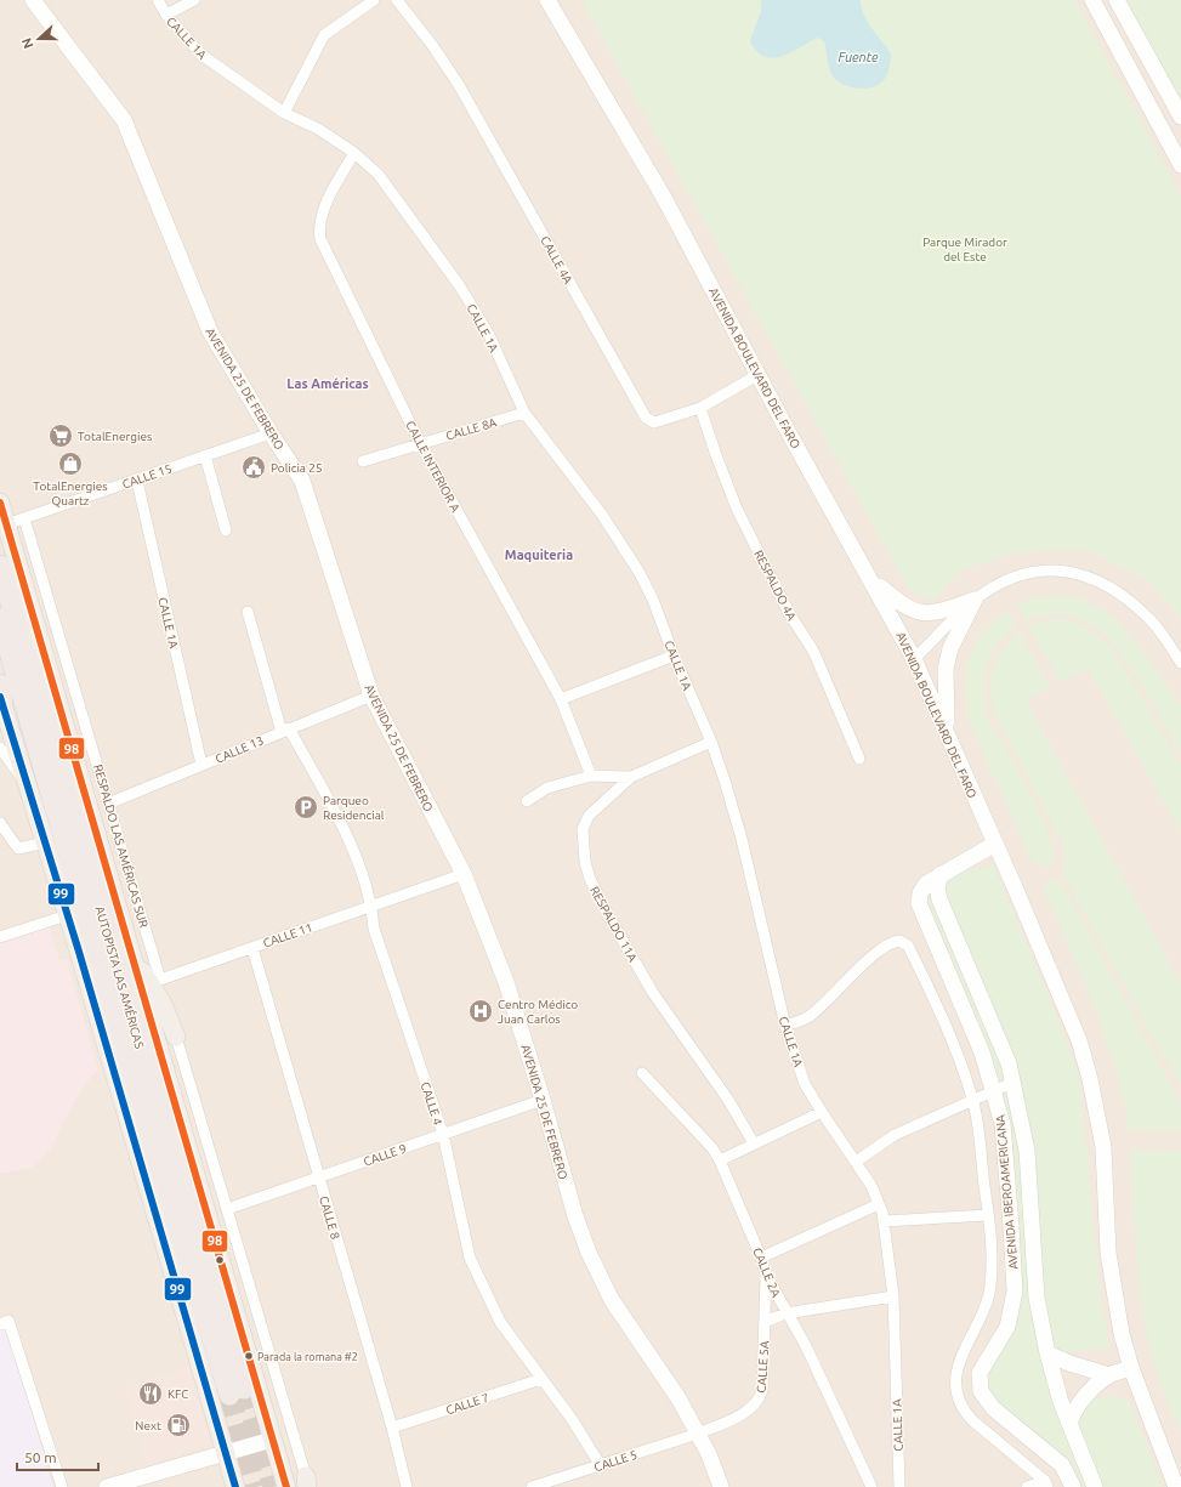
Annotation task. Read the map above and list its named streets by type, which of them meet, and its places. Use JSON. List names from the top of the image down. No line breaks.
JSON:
{"streets":{"highway":["AUTOPISTA LAS AMÉRICAS"],"street":["CALLE 1A","CALLE 4A","AVENIDA BOULEVARD DEL FARO","AVENIDA 25 DE FEBRERO","CALLE 8A","CALLE INTERIOR A","CALLE 15","RESPALDO 4A","CALLE 13","RESPALDO LAS AMÉRICAS SUR","RESPALDO 11A","CALLE 11","CALLE 4","CALLE 9","AVENIDA IBEROAMERICANA","CALLE 8","CALLE 2A","CALLE 5A","CALLE 7","CALLE 5"]},"crossings":[["CALLE 1A","CALLE 8A"],["CALLE 1A","CALLE INTERIOR A"],["CALLE 1A","CALLE 15"],["CALLE 1A","CALLE 13"],["CALLE 1A","RESPALDO 11A"],["CALLE 4A","AVENIDA BOULEVARD DEL FARO"],["CALLE 4A","RESPALDO 4A"],["AVENIDA BOULEVARD DEL FARO","AVENIDA IBEROAMERICANA"],["AVENIDA 25 DE FEBRERO","CALLE 15"],["AVENIDA 25 DE FEBRERO","CALLE 13"],["AVENIDA 25 DE FEBRERO","CALLE 11"],["AVENIDA 25 DE FEBRERO","CALLE 9"],["AVENIDA 25 DE FEBRERO","CALLE 5A"],["AVENIDA 25 DE FEBRERO","CALLE 5"],["CALLE 8A","CALLE INTERIOR A"],["CALLE 15","RESPALDO LAS AMÉRICAS SUR"],["CALLE 13","RESPALDO LAS AMÉRICAS SUR"],["CALLE 13","CALLE 4"],["RESPALDO LAS AMÉRICAS SUR","CALLE 11"],["CALLE 11","CALLE 4"],["CALLE 11","CALLE 8"],["CALLE 4","CALLE 9"],["CALLE 4","CALLE 7"],["CALLE 4","CALLE 5"],["CALLE 9","CALLE 8"],["CALLE 8","CALLE 7"],["CALLE 2A","CALLE 5A"],["CALLE 5A","CALLE 5"]],"districts":["Las Américas","Maquiteria"],"water":["Fuente"],"parks":["Parque Mirador del Este"],"places":{"supermarket":["TotalEnergies"],"shop":["TotalEnergies Quartz"],"public building":["Policia 25"],"parking":["Parqueo Residencial"],"hospital":["Centro Médico Juan Carlos"],"other":["Parada la romana #2"],"restaurant":["KFC"],"fuel station":["Next"]},"lines":["transit line 98","transit line 99"],"scale_bar":"50 m","north":"left"}
